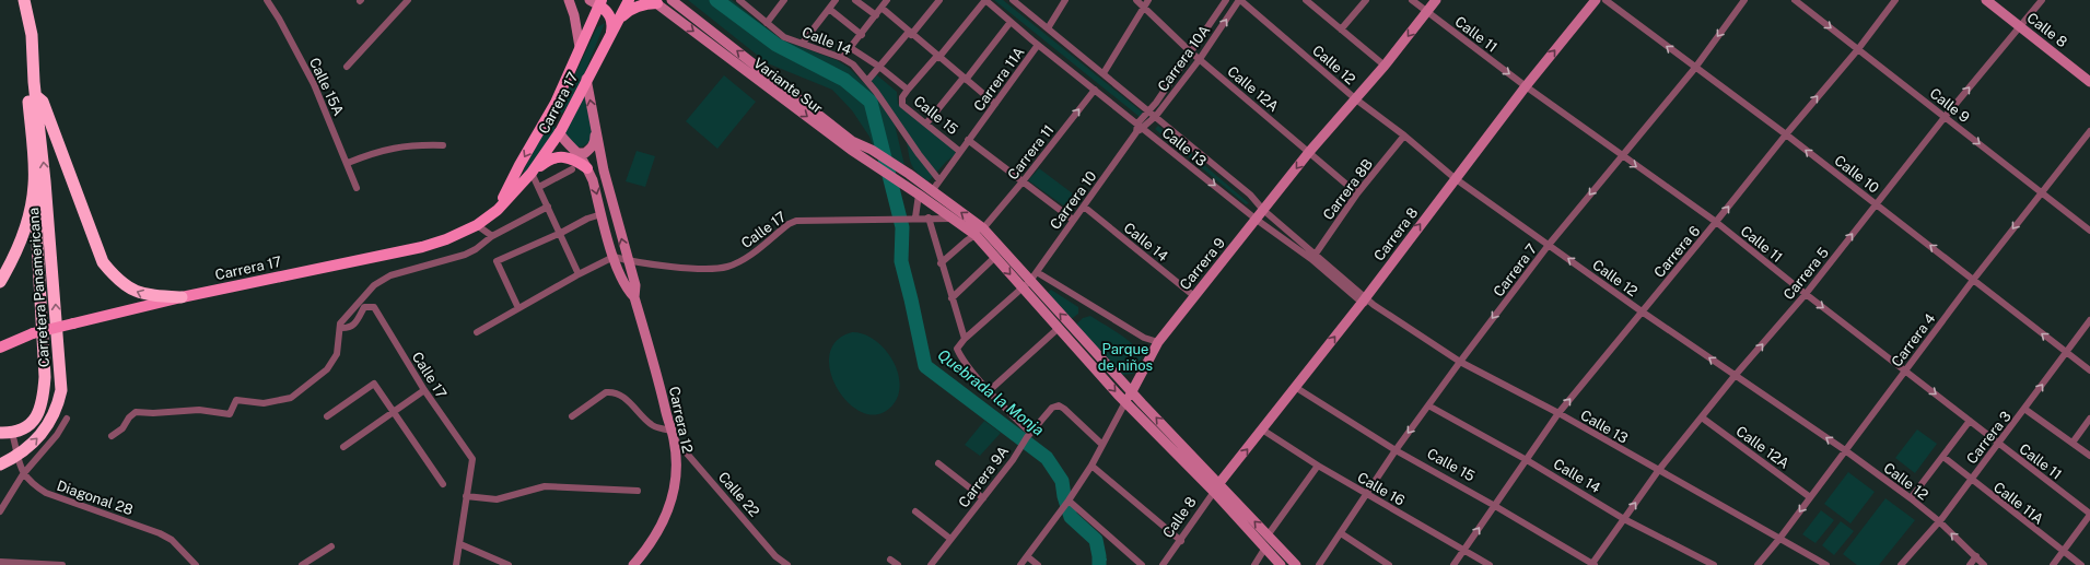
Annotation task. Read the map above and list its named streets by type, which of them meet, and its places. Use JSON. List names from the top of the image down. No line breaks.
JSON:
{"streets":{"highway":["Carretera Panamericana"],"main road":["Calle 8","Variante Sur","Carrera 17","Carrera 8","Carrera 9","Carrera 12"],"street":["Calle 11","Calle 14","Carrera 10A","Calle 12","Carrera 11A","Calle 15A","Calle 12A","Calle 9","Calle 15","Calle 13","Carrera 11","Calle 10","Carrera 8B","Carrera 10","Calle 17","Carrera 6","Carrera 7","Carrera 5","Carrera 4","Carrera 3","Carrera 9A","Calle 16","Calle 22","Diagonal 28","Calle 11A"]},"crossings":[["Calle 8","Carrera 8"],["Calle 8","Carrera 5"],["Calle 11","Carrera 8"],["Calle 11","Carrera 6"],["Calle 11","Carrera 9"],["Calle 11","Carrera 7"],["Calle 11","Carrera 5"],["Calle 11","Carrera 4"],["Calle 11","Carrera 3"],["Calle 14","Carrera 11A"],["Calle 14","Carrera 10"],["Calle 14","Carrera 6"],["Calle 14","Carrera 9"],["Calle 14","Carrera 7"],["Calle 14","Carrera 5"],["Carrera 10A","Calle 12"],["Carrera 10A","Calle 12A"],["Carrera 10A","Calle 13"],["Carrera 10A","Carrera 10"],["Calle 12","Carrera 8B"],["Calle 12","Carrera 8"],["Calle 12","Carrera 6"],["Calle 12","Carrera 9"],["Calle 12","Carrera 7"],["Calle 12","Carrera 5"],["Calle 12","Carrera 4"],["Calle 12","Carrera 3"],["Carrera 11A","Variante Sur"],["Carrera 11A","Calle 15"],["Carrera 11A","Calle 13"],["Variante Sur","Carrera 11"],["Variante Sur","Calle 17"],["Calle 12A","Carrera 8B"],["Calle 12A","Carrera 9"],["Calle 12A","Carrera 5"],["Calle 12A","Carrera 4"],["Carrera 17","Carrera 12"],["Calle 9","Carrera 6"],["Calle 9","Carrera 5"],["Calle 9","Carrera 4"],["Calle 15","Carrera 8"],["Calle 15","Carrera 6"],["Calle 15","Carrera 7"],["Calle 15","Carrera 5"],["Calle 13","Carrera 11"],["Calle 13","Carrera 8B"],["Calle 13","Carrera 10"],["Calle 13","Carrera 8"],["Calle 13","Carrera 6"],["Calle 13","Carrera 9"],["Calle 13","Carrera 7"],["Calle 13","Carrera 5"],["Calle 13","Carrera 4"],["Calle 10","Carrera 6"],["Calle 10","Carrera 7"],["Calle 10","Carrera 5"],["Calle 10","Carrera 4"],["Calle 10","Carrera 3"],["Calle 17","Carrera 12"],["Carrera 8","Calle 16"],["Carrera 6","Calle 16"],["Carrera 9","Carrera 9A"],["Carrera 7","Calle 16"],["Carrera 12","Calle 22"],["Carrera 3","Calle 11A"]],"one_way":["Calle 11","Calle 12","Calle 9","Carrera 11","Calle 10","Carrera 8","Carrera 6","Carrera 7","Carrera 5"],"water":["Quebrada la Monja"],"parks":["Parque de niños"]}
